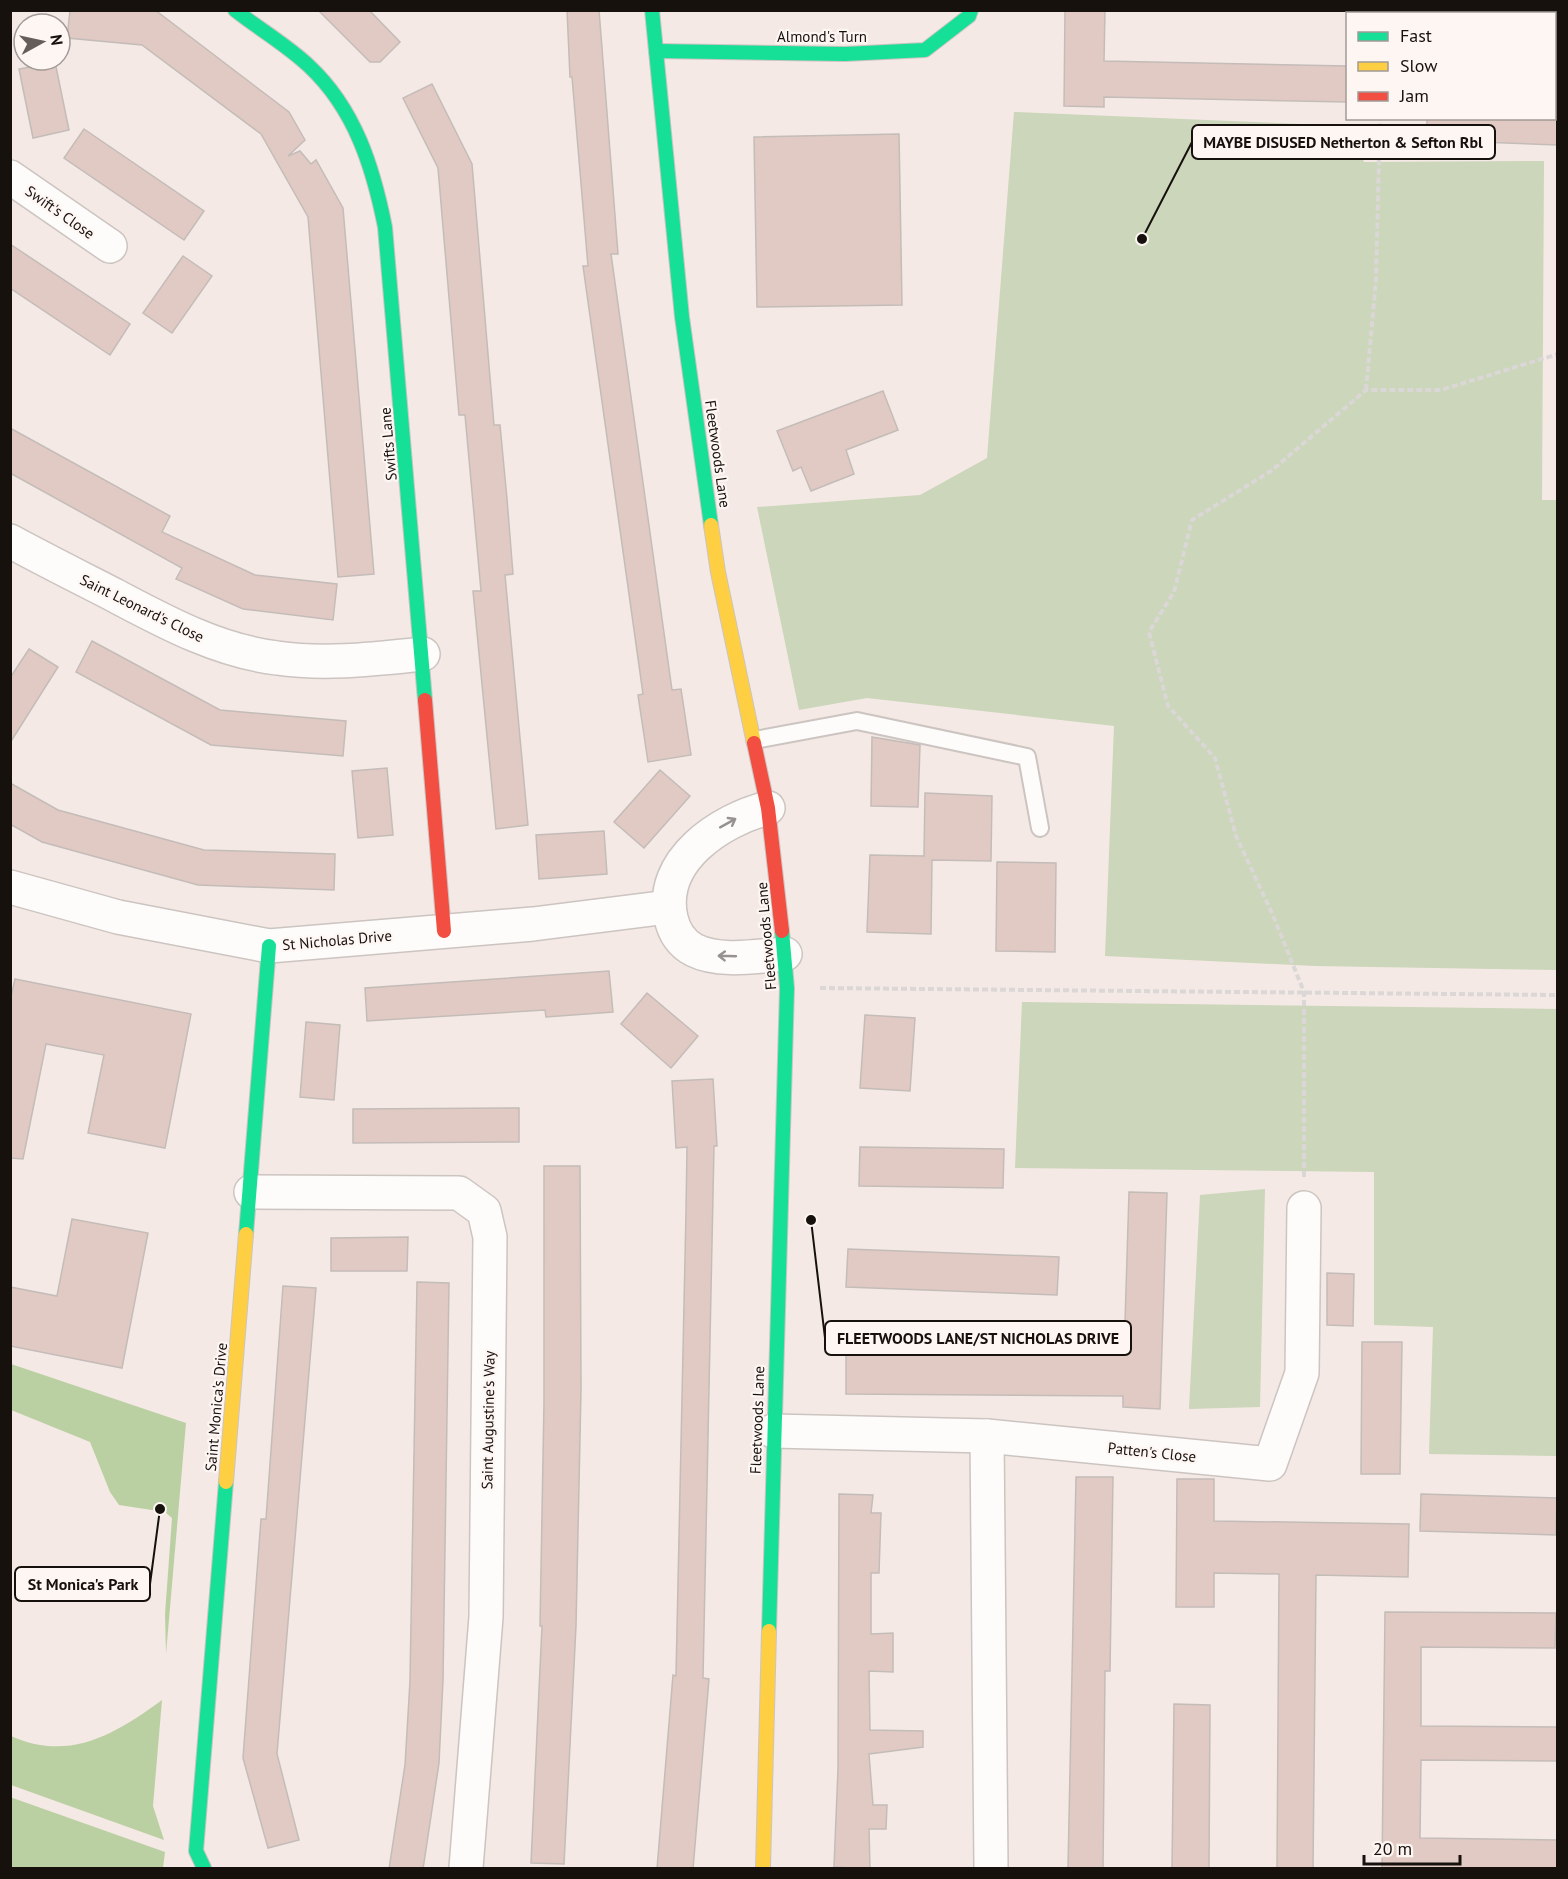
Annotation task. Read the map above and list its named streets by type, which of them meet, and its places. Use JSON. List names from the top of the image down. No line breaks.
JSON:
{"streets":{"street":["Almond's Turn","Swift's Close","Swifts Lane","Fleetwoods Lane","Saint Leonard's Close","St Nicholas Drive","Saint Monica's Drive","Saint Augustine's Way","Patten's Close"]},"crossings":[["Almond's Turn","Fleetwoods Lane"],["Swifts Lane","Saint Leonard's Close"],["Swifts Lane","St Nicholas Drive"],["Fleetwoods Lane","Patten's Close"],["St Nicholas Drive","Saint Monica's Drive"],["Saint Monica's Drive","Saint Augustine's Way"]],"places":["MAYBE DISUSED Netherton & Sefton Rbl","FLEETWOODS LANE/ST NICHOLAS DRIVE","St Monica's Park"],"legend":["Fast","Slow","Jam"],"scale_bar":"20 m","north":"right"}
